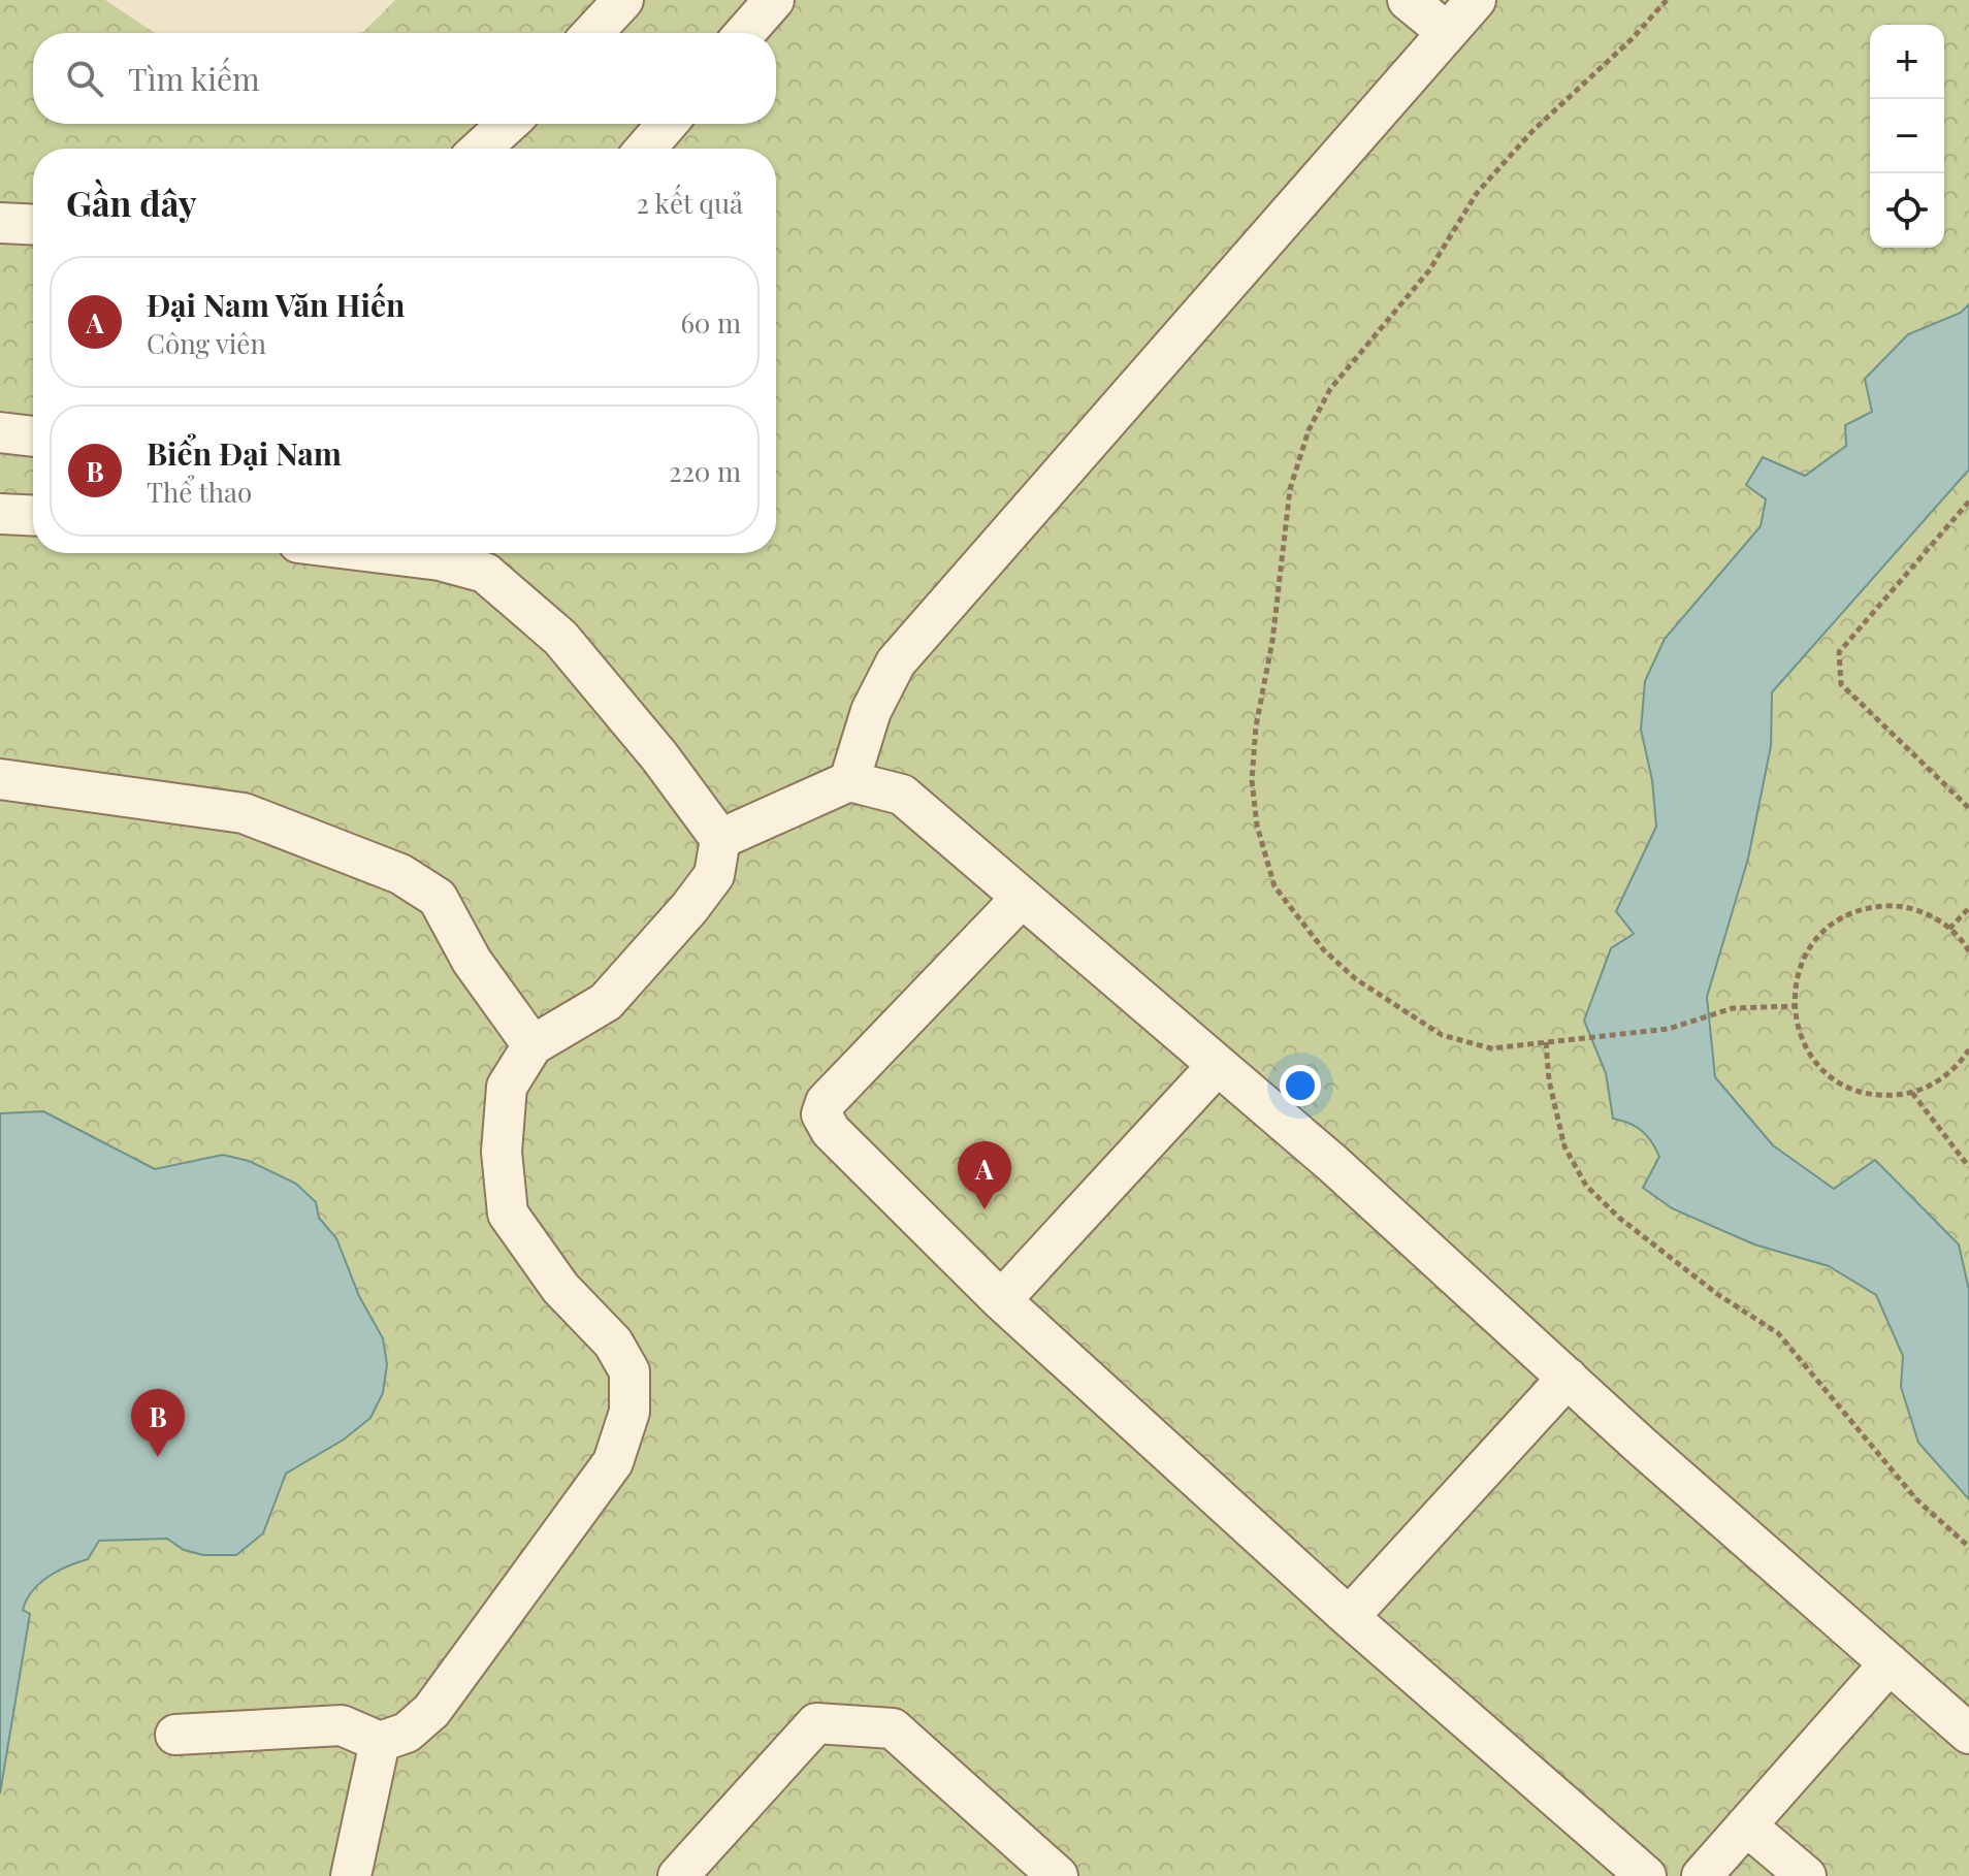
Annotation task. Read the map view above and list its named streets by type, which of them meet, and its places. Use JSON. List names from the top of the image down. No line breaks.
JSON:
{"page":{"map_buttons":["+","−"],"search":"Tìm kiếm","heading":["Gần đây","2 kết quả"],"list":[{"mark":"A","name":"Đại Nam Văn Hiến","note":"Công viên","value":"60 m"},{"mark":"B","name":"Biển Đại Nam","note":"Thể thao","value":"220 m"}],"pins":["A","B"]}}
